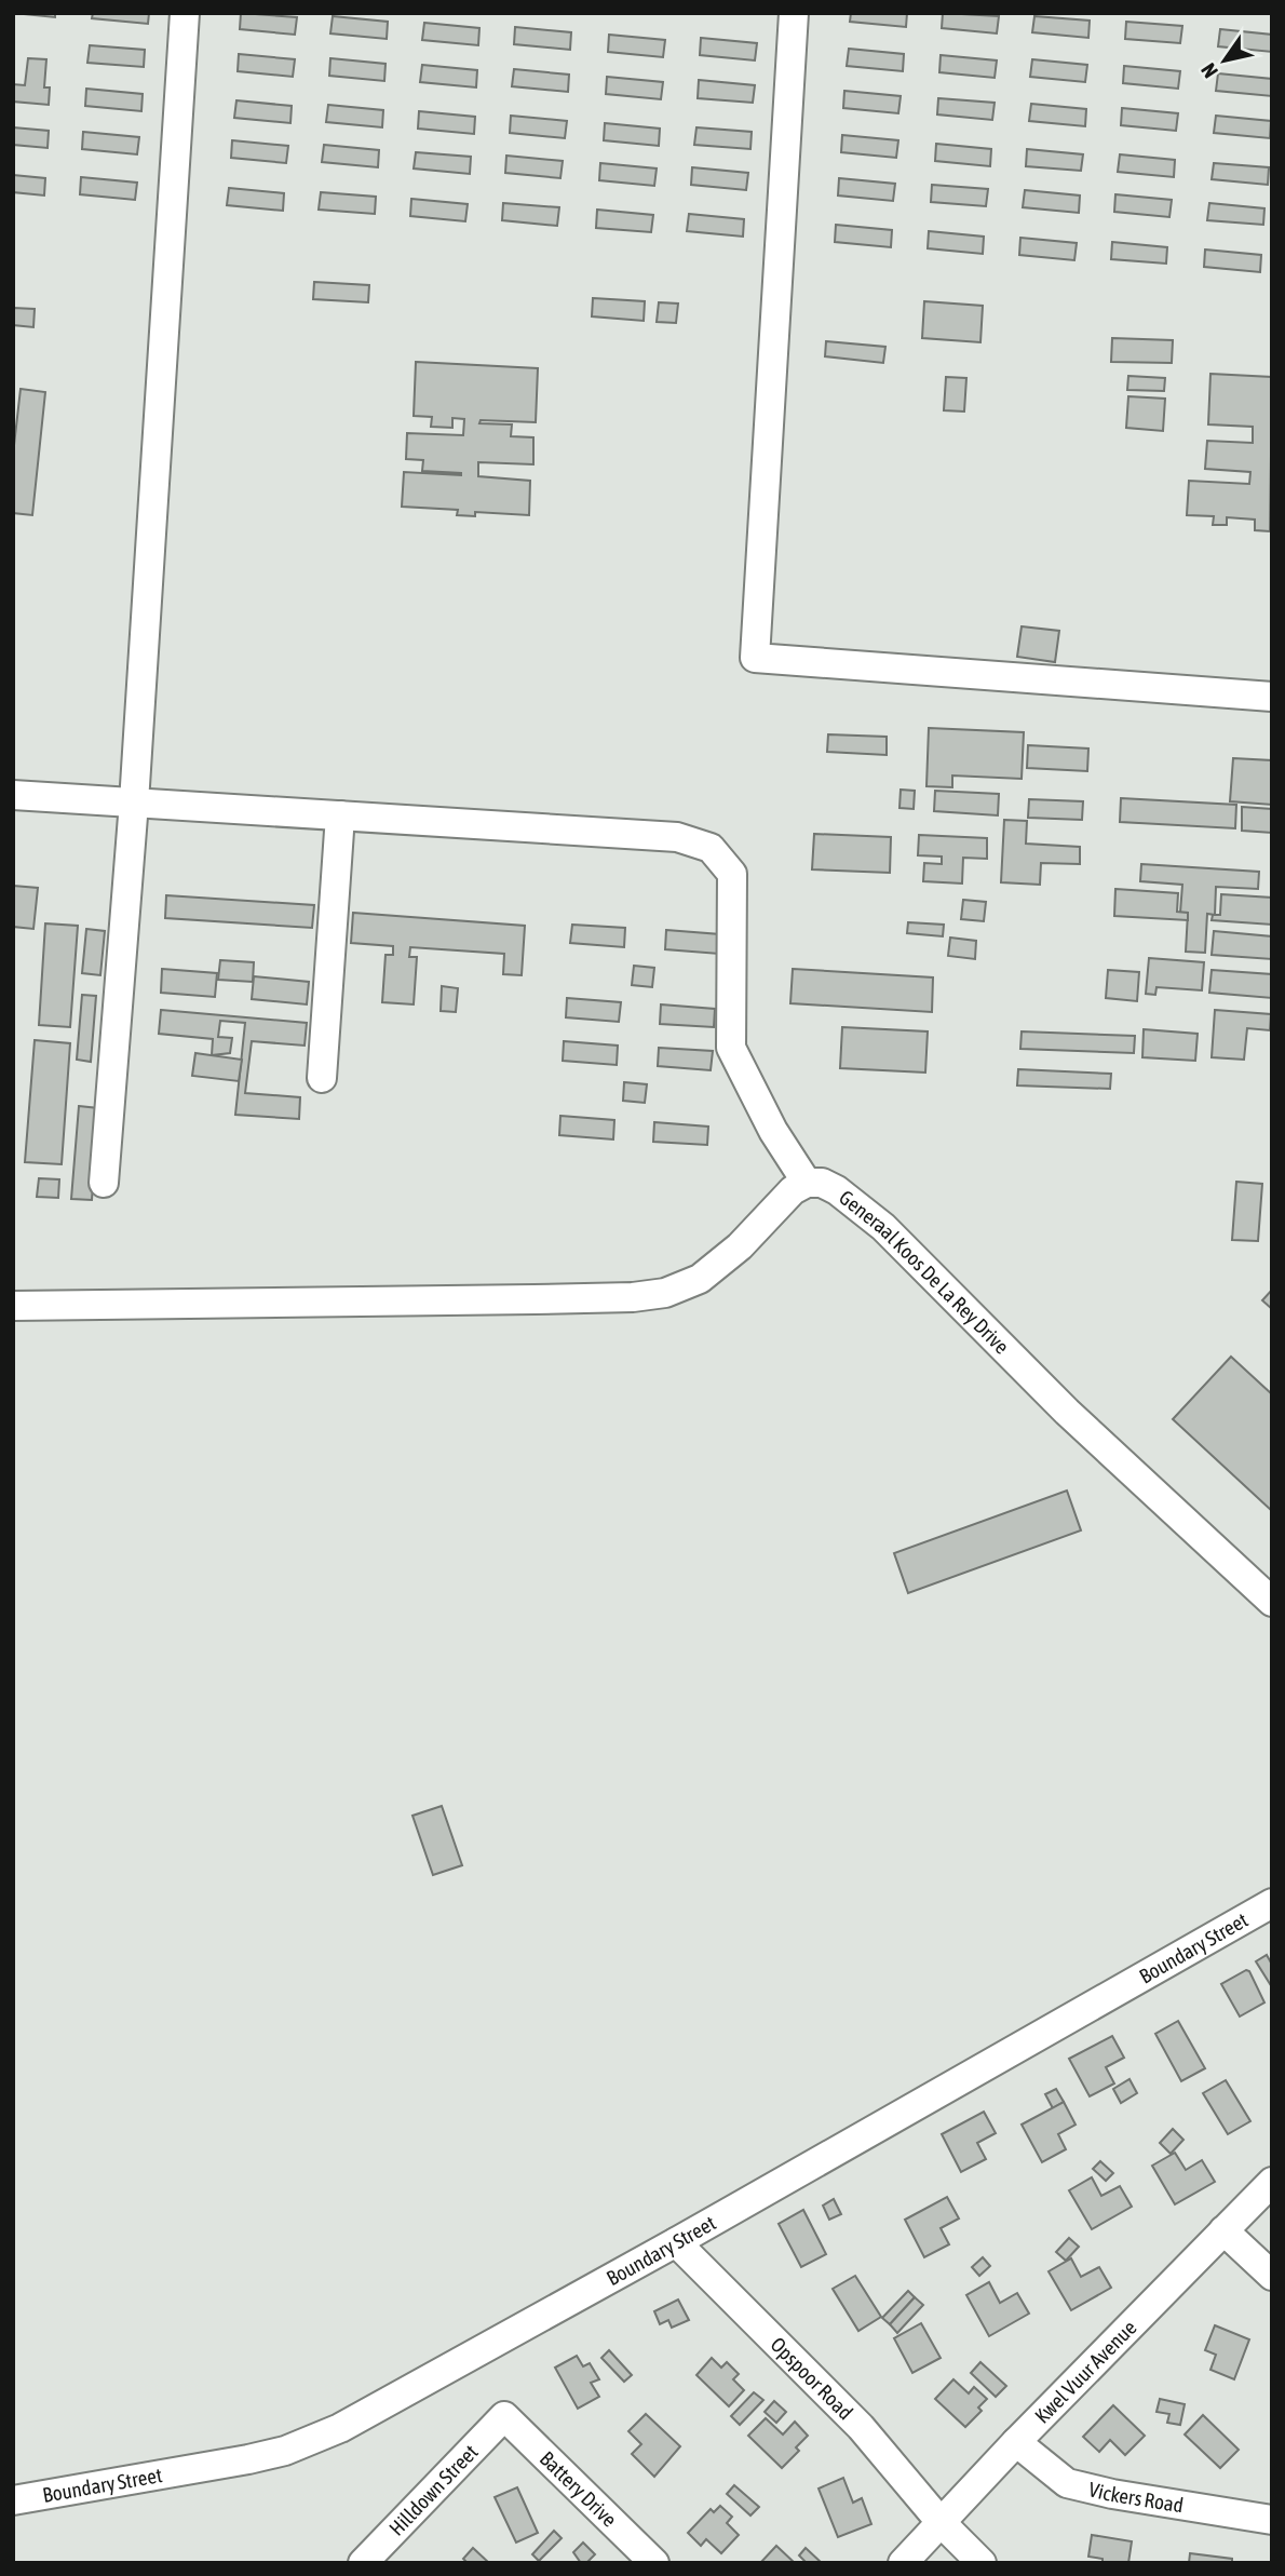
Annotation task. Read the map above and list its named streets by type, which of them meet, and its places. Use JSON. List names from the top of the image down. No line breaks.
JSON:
{"streets":{"street":["Generaal Koos De La Rey Drive","Boundary Street","Kwel Vuur Avenue","Opspoor Road","Hilldown Street","Battery Drive","Vickers Road"]},"crossings":[["Boundary Street","Opspoor Road"],["Kwel Vuur Avenue","Opspoor Road"],["Kwel Vuur Avenue","Vickers Road"],["Hilldown Street","Battery Drive"]],"north":"bottom left"}
